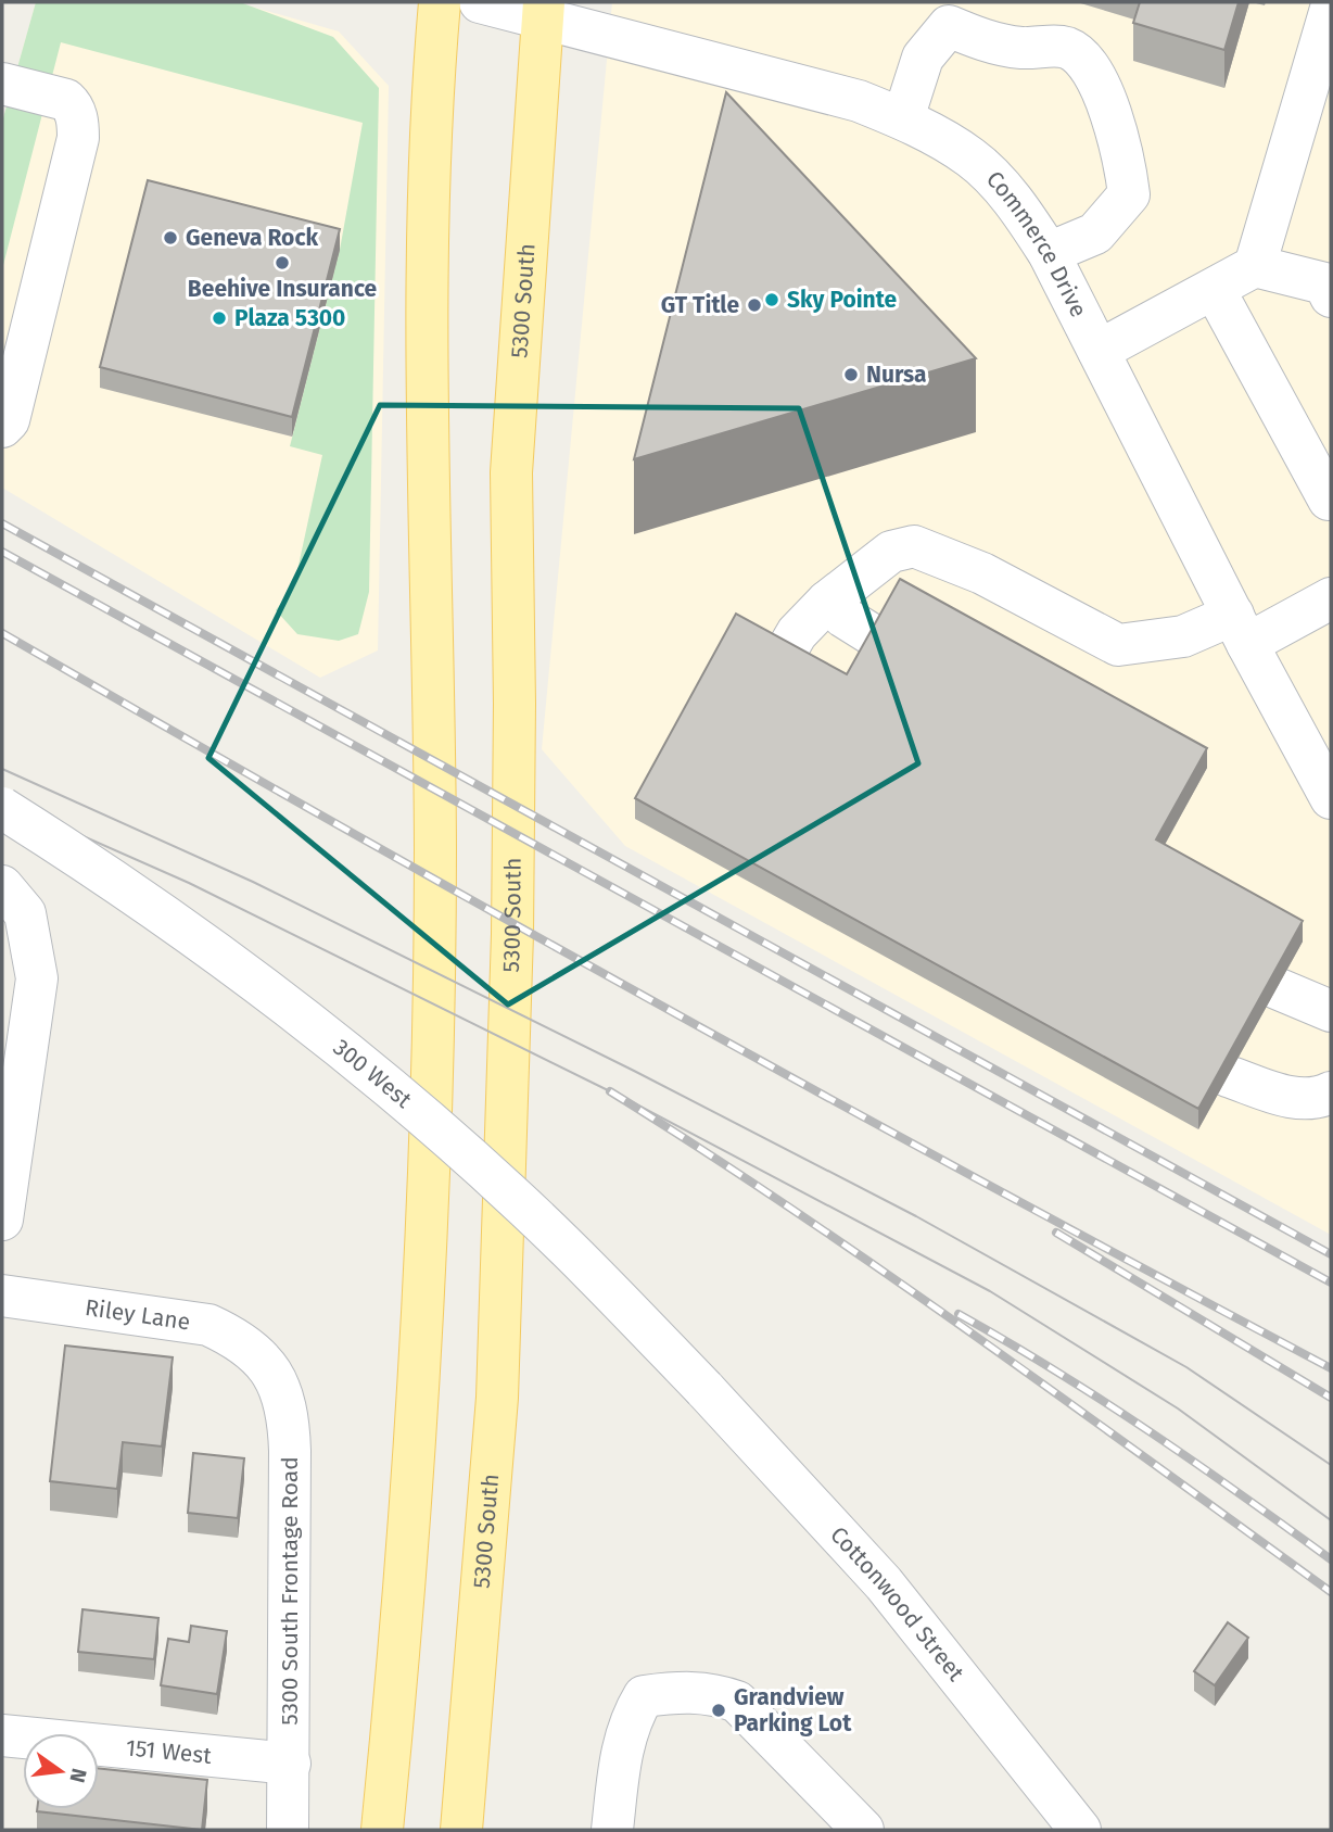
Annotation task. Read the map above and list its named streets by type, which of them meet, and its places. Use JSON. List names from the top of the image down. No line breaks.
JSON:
{"streets":{"main road":["5300 South"],"street":["Commerce Drive","300 West","Riley Lane","5300 South Frontage Road","Cottonwood Street","151 West"]},"crossings":[["Commerce Drive","5300 South"],["300 West","Cottonwood Street"],["Riley Lane","5300 South Frontage Road"],["5300 South Frontage Road","151 West"]],"places":["Geneva Rock","Beehive Insurance","Sky Pointe","GT Title","Plaza 5300","Nursa","Grandview Parking Lot"],"north":"right"}
